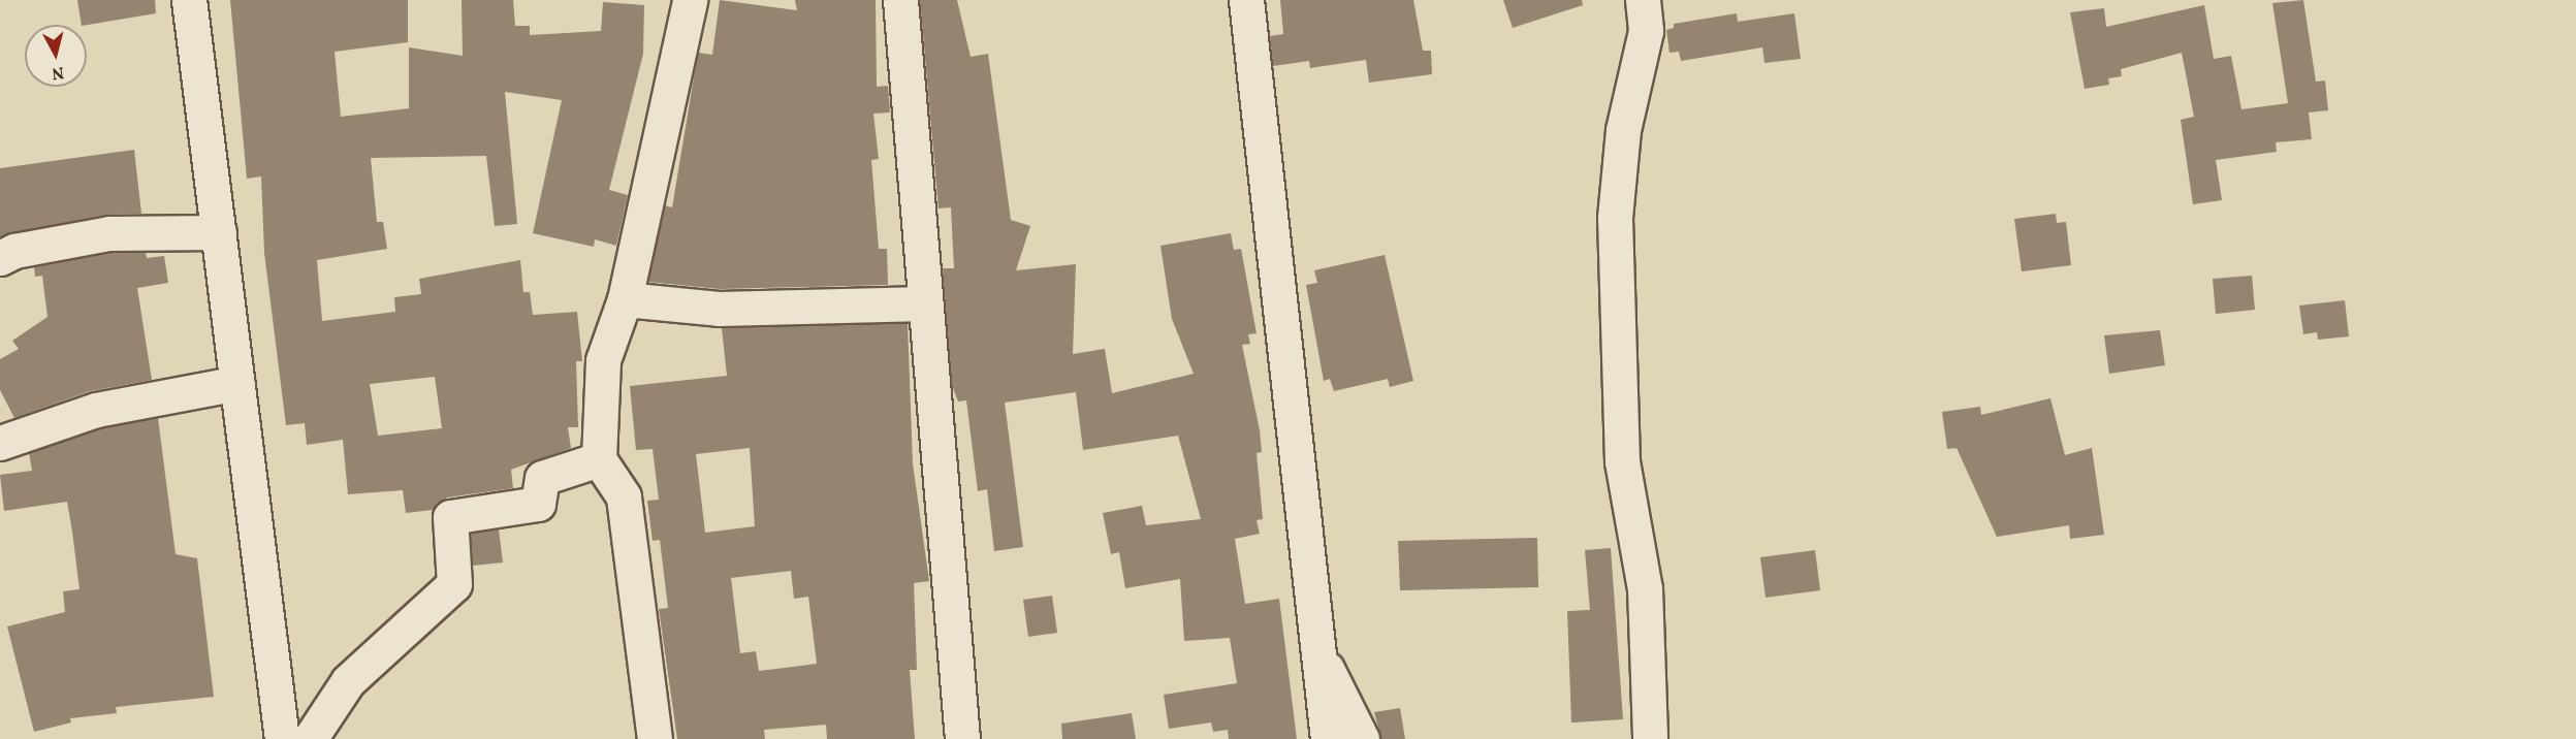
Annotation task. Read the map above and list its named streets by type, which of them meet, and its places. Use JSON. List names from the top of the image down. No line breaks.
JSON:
{"north":"bottom"}
